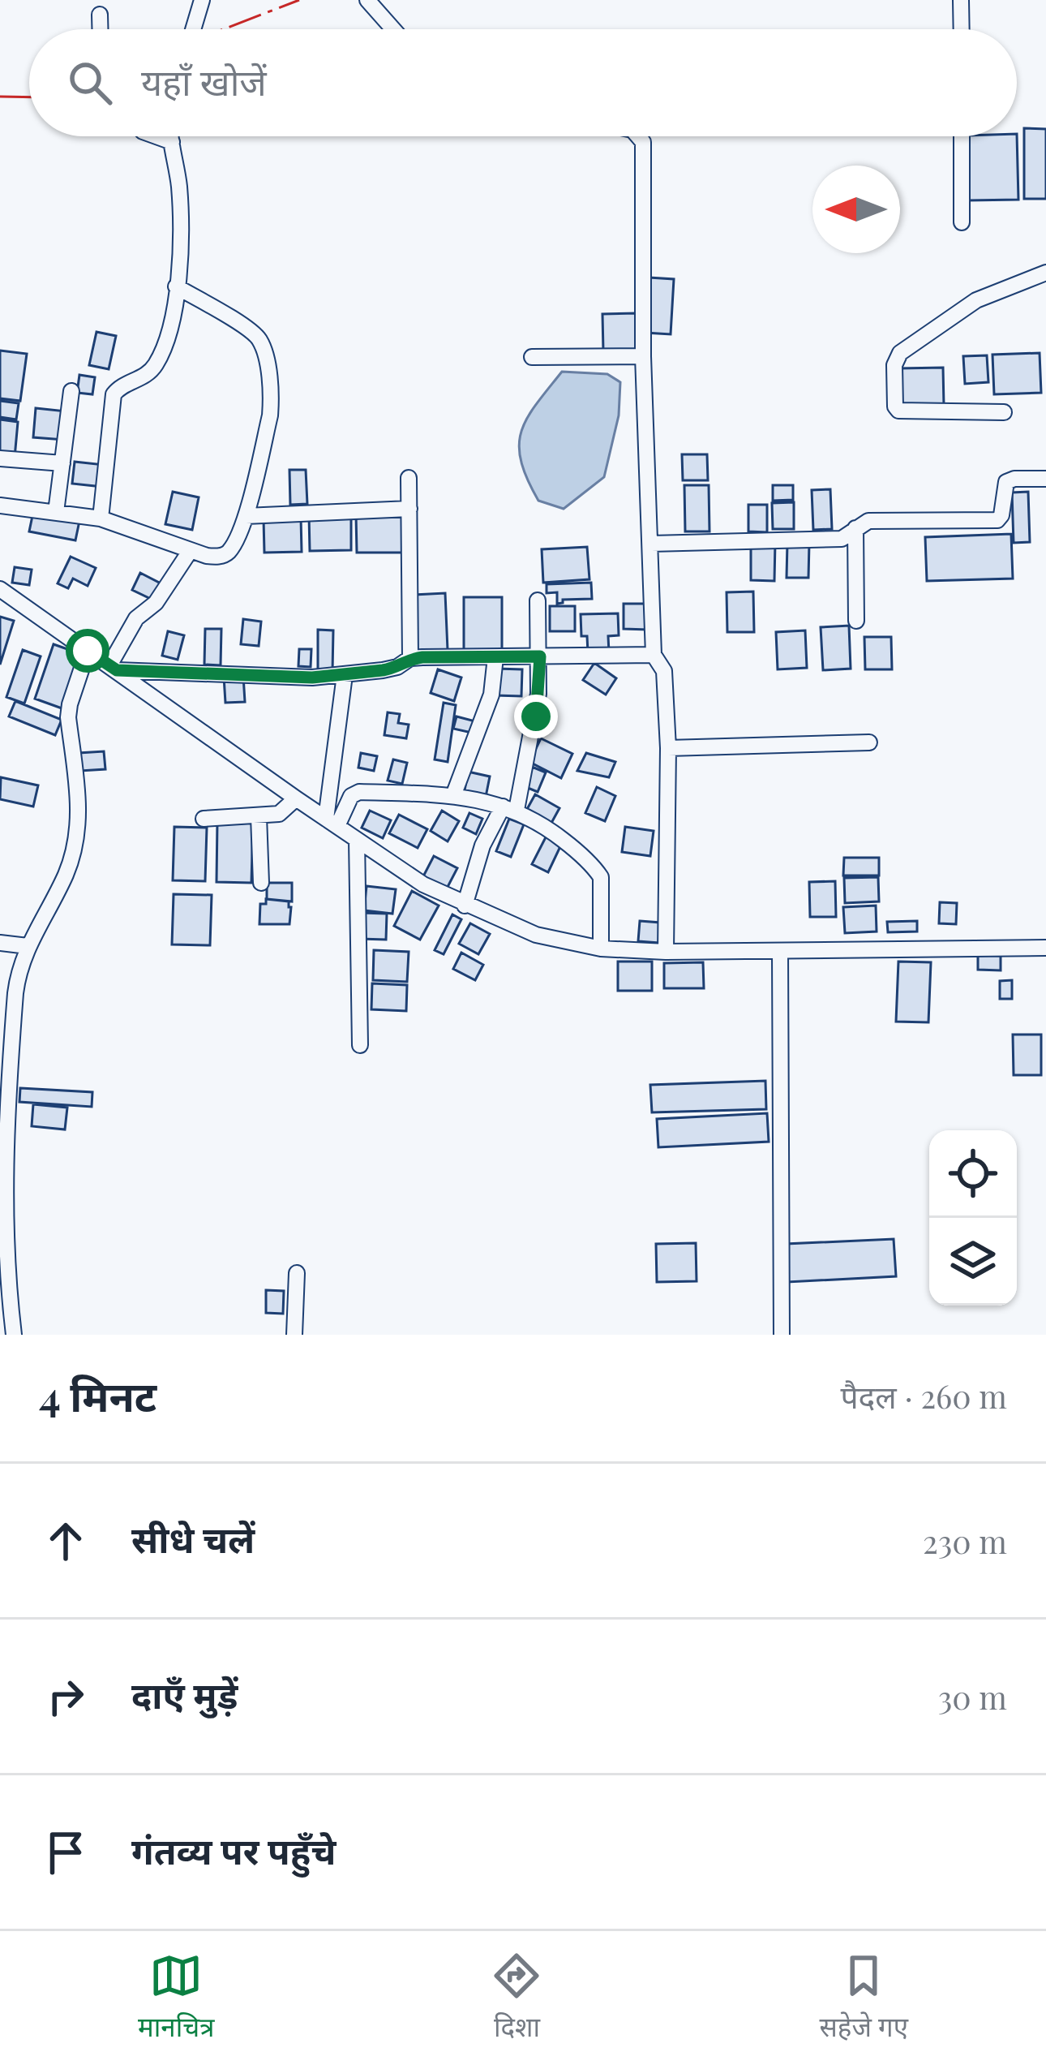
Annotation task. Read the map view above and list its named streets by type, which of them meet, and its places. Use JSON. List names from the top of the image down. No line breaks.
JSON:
{"north":"left","page":{"search":"यहाँ खोजें","heading":["4 मिनट","पैदल · 260 m"],"list":[["सीधे चलें","230 m"],["दाएँ मुड़ें","30 m"],"गंतव्य पर पहुँचे"],"nav":["मानचित्र","दिशा","सहेजे गए"]}}
